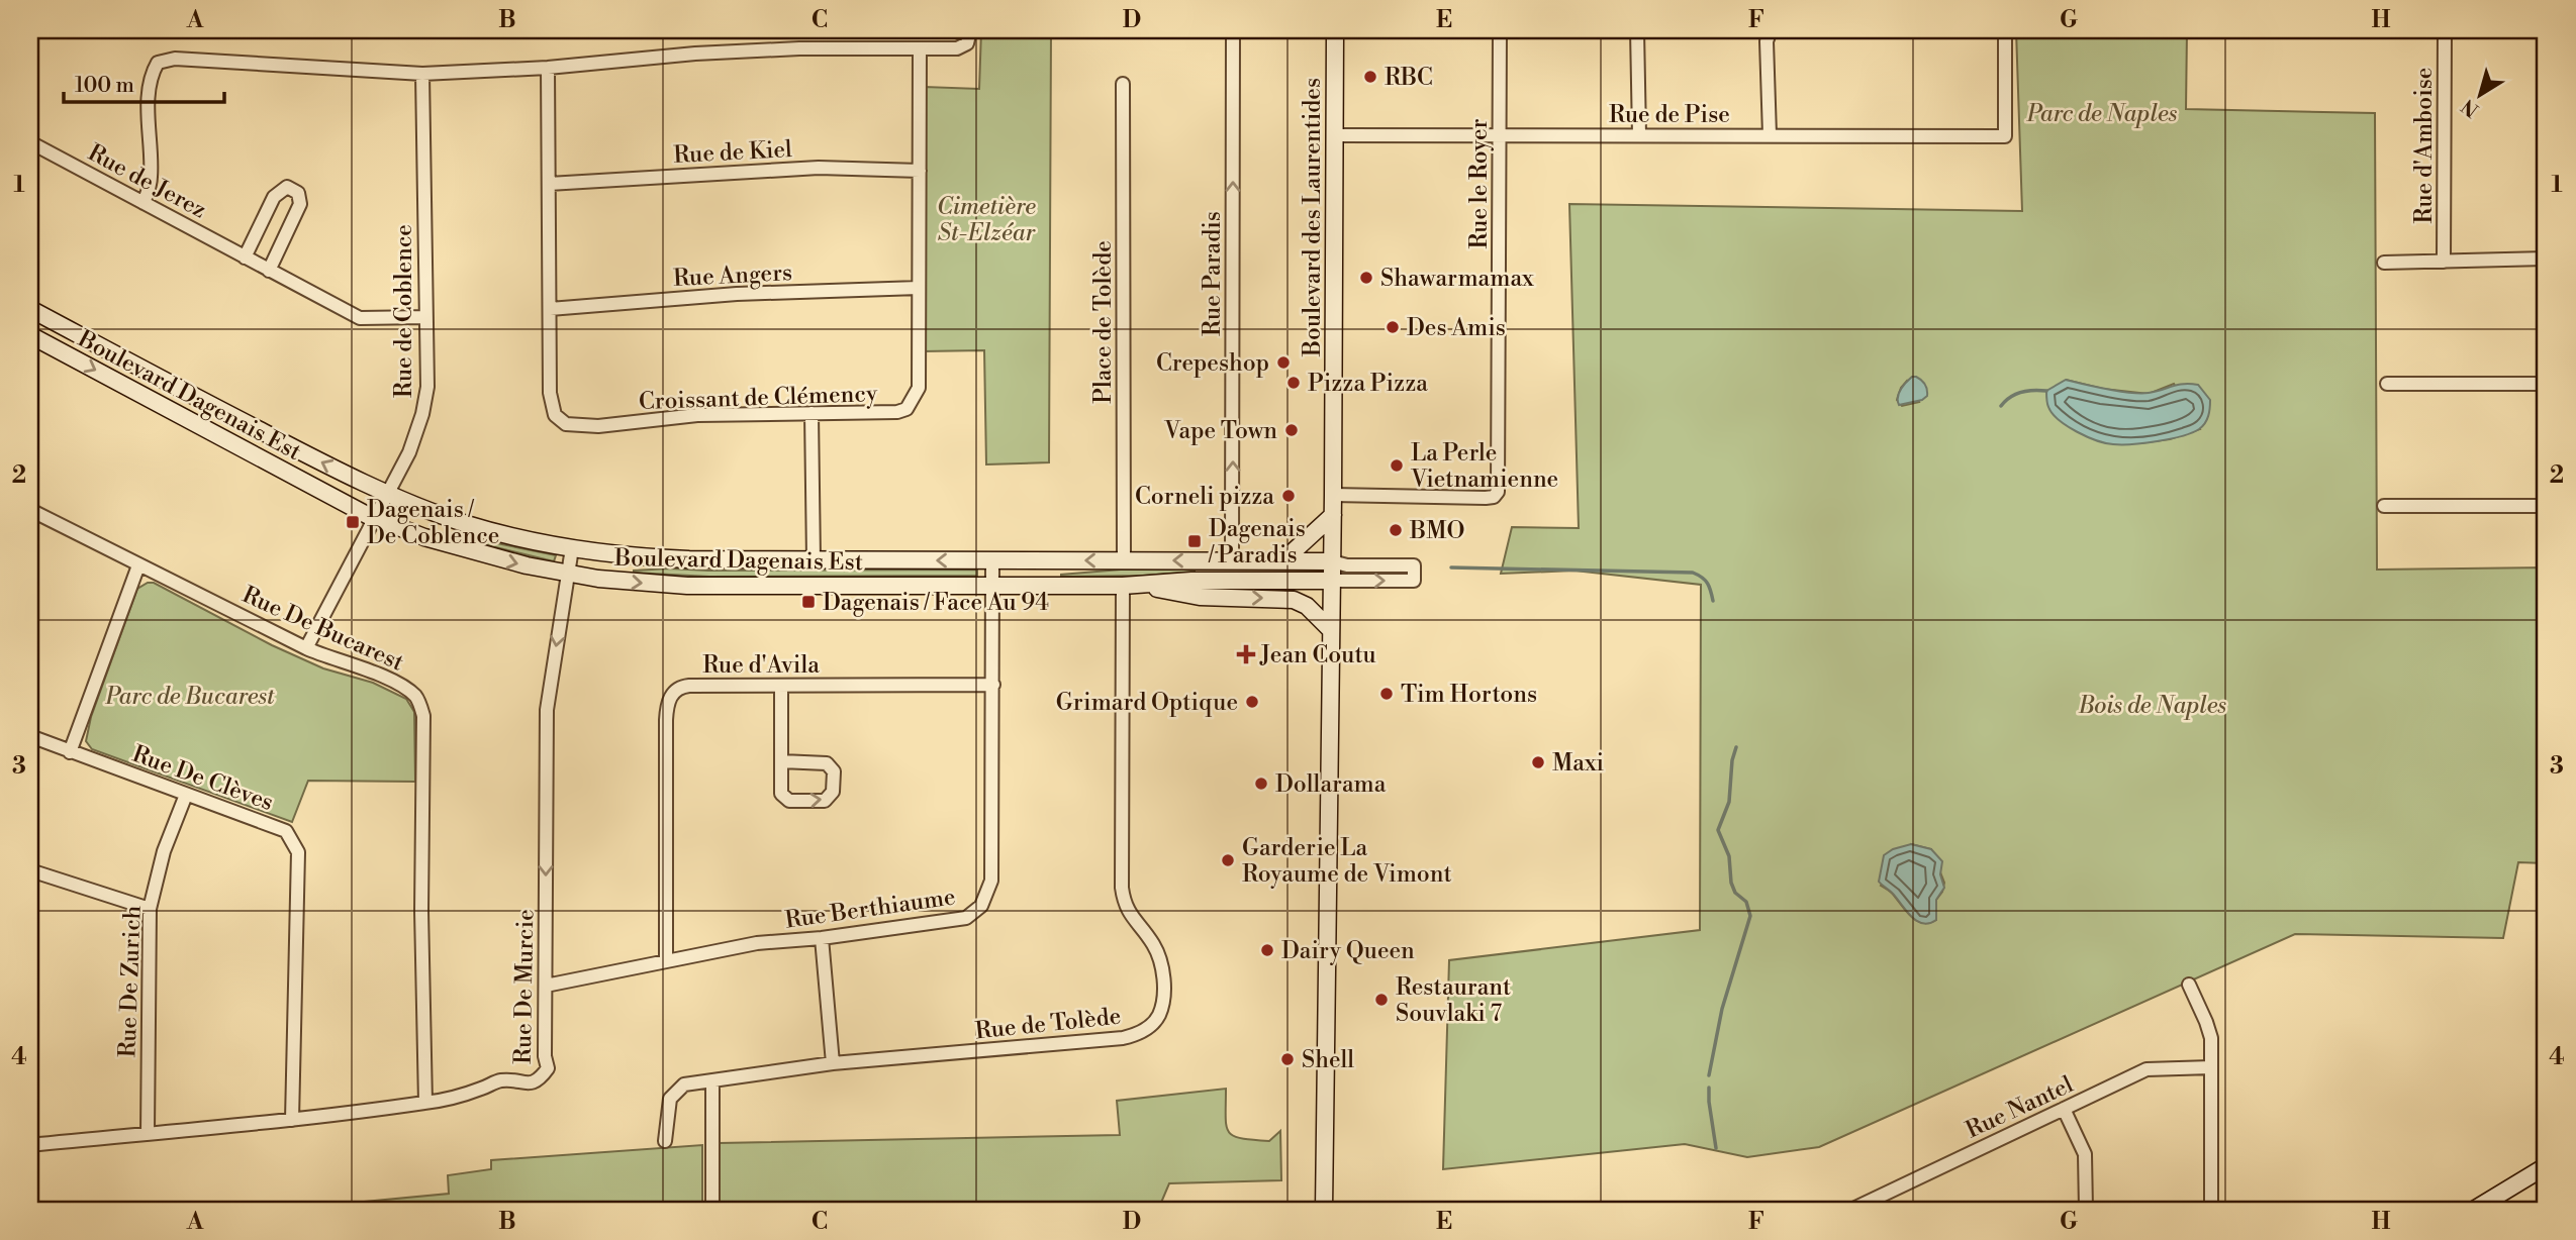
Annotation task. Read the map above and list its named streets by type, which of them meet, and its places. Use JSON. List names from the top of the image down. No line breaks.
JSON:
{"streets":{"main road":["Boulevard des Laurentides","Boulevard Dagenais Est"],"street":["Rue de Pise","Rue d'Amboise","Rue de Kiel","Rue de Jerez","Rue le Royer","Rue Paradis","Rue Angers","Rue de Coblence","Place de Tolède","Croissant de Clémency","Rue De Bucarest","Rue d'Avila","Rue De Clèves","Rue Berthiaume","Rue De Zurich","Rue De Murcie","Rue de Tolède","Rue Nantel"]},"crossings":[["Rue de Pise","Rue le Royer"],["Rue de Pise","Boulevard des Laurentides"],["Rue de Kiel","Croissant de Clémency"],["Rue de Jerez","Rue de Coblence"],["Rue le Royer","Boulevard des Laurentides"],["Boulevard des Laurentides","Boulevard Dagenais Est"],["Rue Paradis","Boulevard Dagenais Est"],["Rue Angers","Croissant de Clémency"],["Rue de Coblence","Boulevard Dagenais Est"],["Rue de Coblence","Rue De Bucarest"],["Place de Tolède","Boulevard Dagenais Est"],["Boulevard Dagenais Est","Rue Berthiaume"],["Boulevard Dagenais Est","Rue De Murcie"],["Boulevard Dagenais Est","Rue de Tolède"],["Rue De Bucarest","Rue De Murcie"],["Rue d'Avila","Rue Berthiaume"],["Rue De Clèves","Rue De Zurich"],["Rue De Clèves","Rue De Murcie"],["Rue Berthiaume","Rue De Murcie"],["Rue De Zurich","Rue De Murcie"]],"one_way":["Rue Paradis","Rue De Murcie"],"parks":["Parc de Naples","Cimetière St-Elzéar","Parc de Bucarest","Bois de Naples"],"places":{"other":["RBC","Shawarmamax","Des Amis","Crepeshop","Pizza Pizza","Vape Town","La Perle Vietnamienne","Corneli pizza","BMO","Tim Hortons","Grimard Optique","Maxi","Dollarama","Garderie La Royaume de Vimont","Dairy Queen","Restaurant Souvlaki 7","Shell"],"transit":["Dagenais / De Coblence","Dagenais / Paradis","Dagenais / Face Au 94"],"health":["Jean Coutu"]},"scale_bar":"100 m","north":"bottom left","grid":{"columns":["A","B","C","D","E","F","G","H"],"rows":["1","2","3","4"]}}
